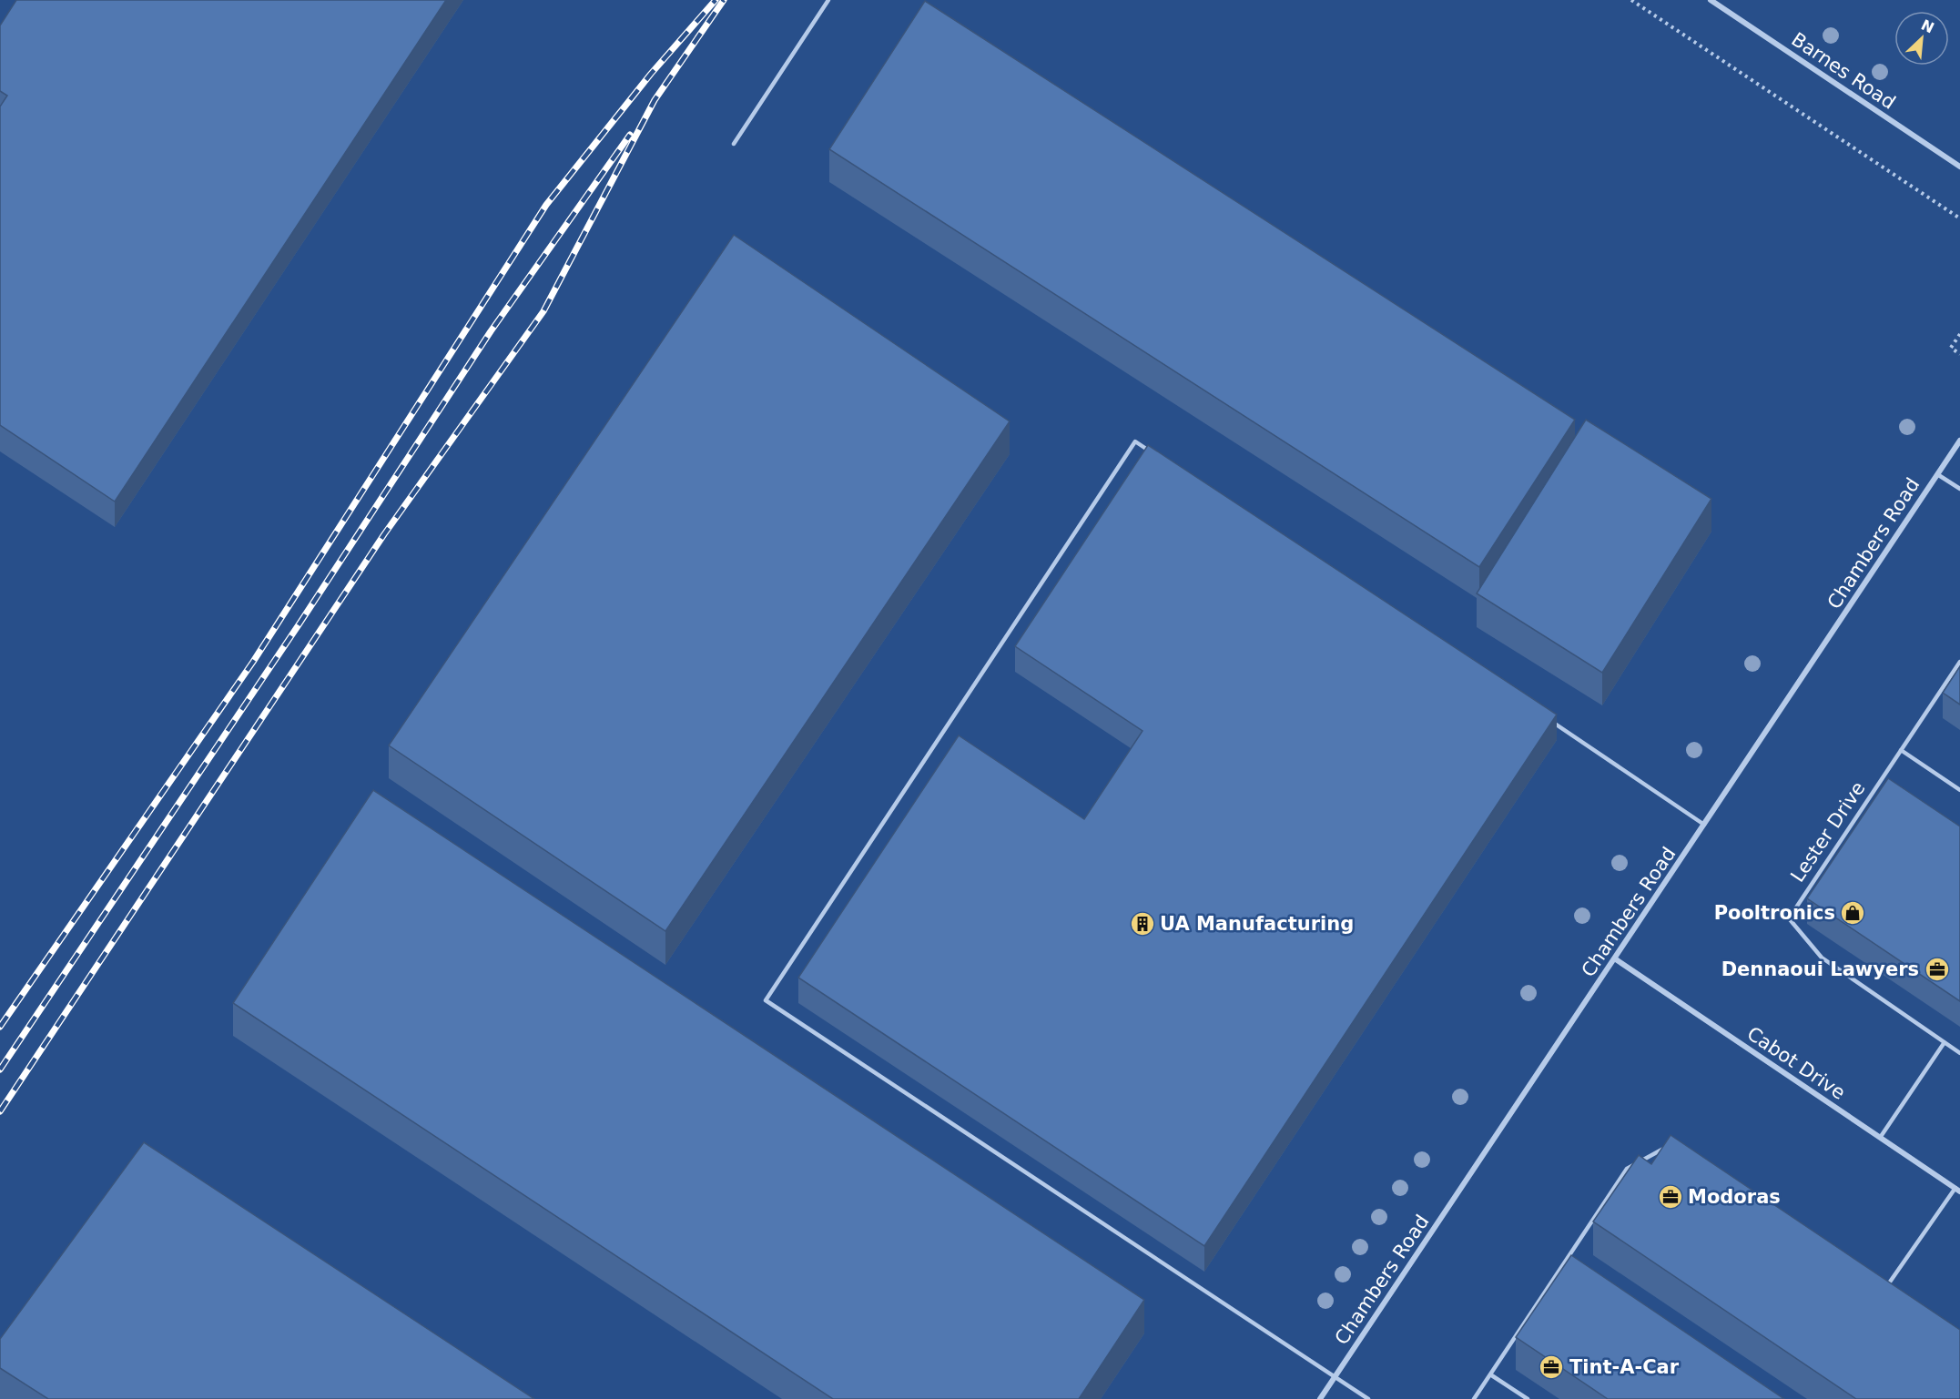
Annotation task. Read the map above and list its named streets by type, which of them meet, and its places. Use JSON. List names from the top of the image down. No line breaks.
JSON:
{"streets":{"street":["Barnes Road","Chambers Road","Cabot Drive"],"lane":["Lester Drive"]},"crossings":[["Chambers Road","Cabot Drive"]],"places":{"shop":["Pooltronics"],"building":["UA Manufacturing"],"office":["Dennaoui Lawyers","Modoras","Tint-A-Car"]},"north":"top right"}
